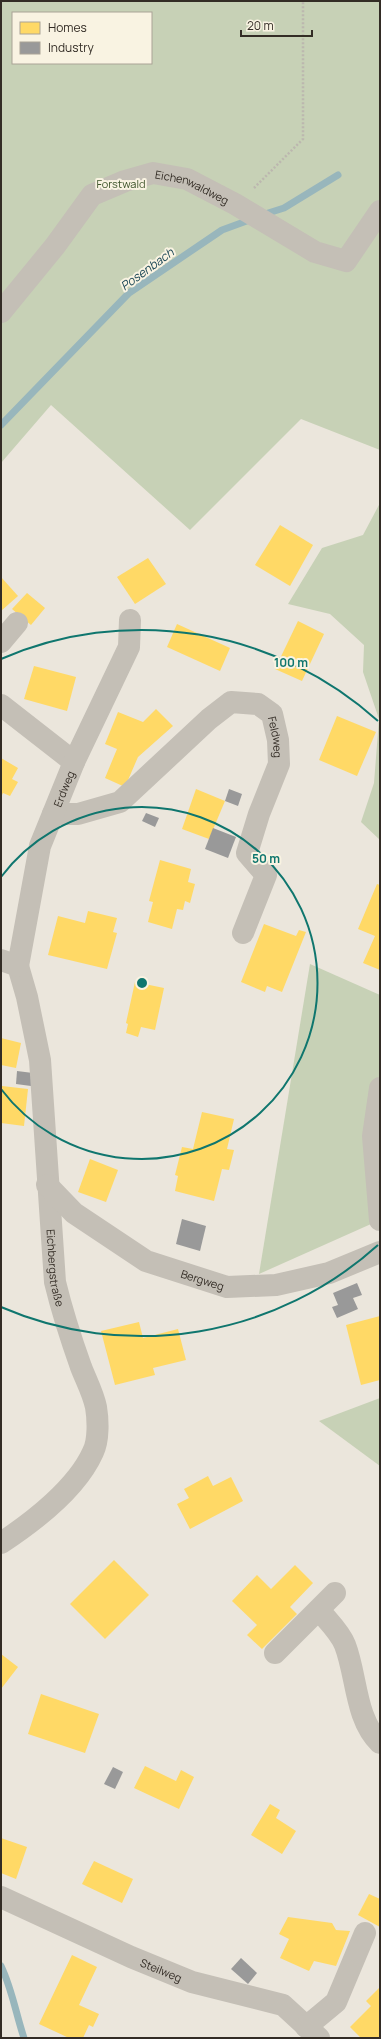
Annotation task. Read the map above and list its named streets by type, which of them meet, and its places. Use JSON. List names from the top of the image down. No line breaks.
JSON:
{"streets":{"street":["Eichenwaldweg","Feldweg","Erdweg","Eichbergstraße","Bergweg","Steilweg"]},"crossings":[["Feldweg","Erdweg"],["Erdweg","Eichbergstraße"],["Eichbergstraße","Bergweg"]],"water":["Posenbach"],"parks":["Forstwald"],"legend":["Homes","Industry"],"scale_bar":"20 m","rings":["100 m","50 m"]}
